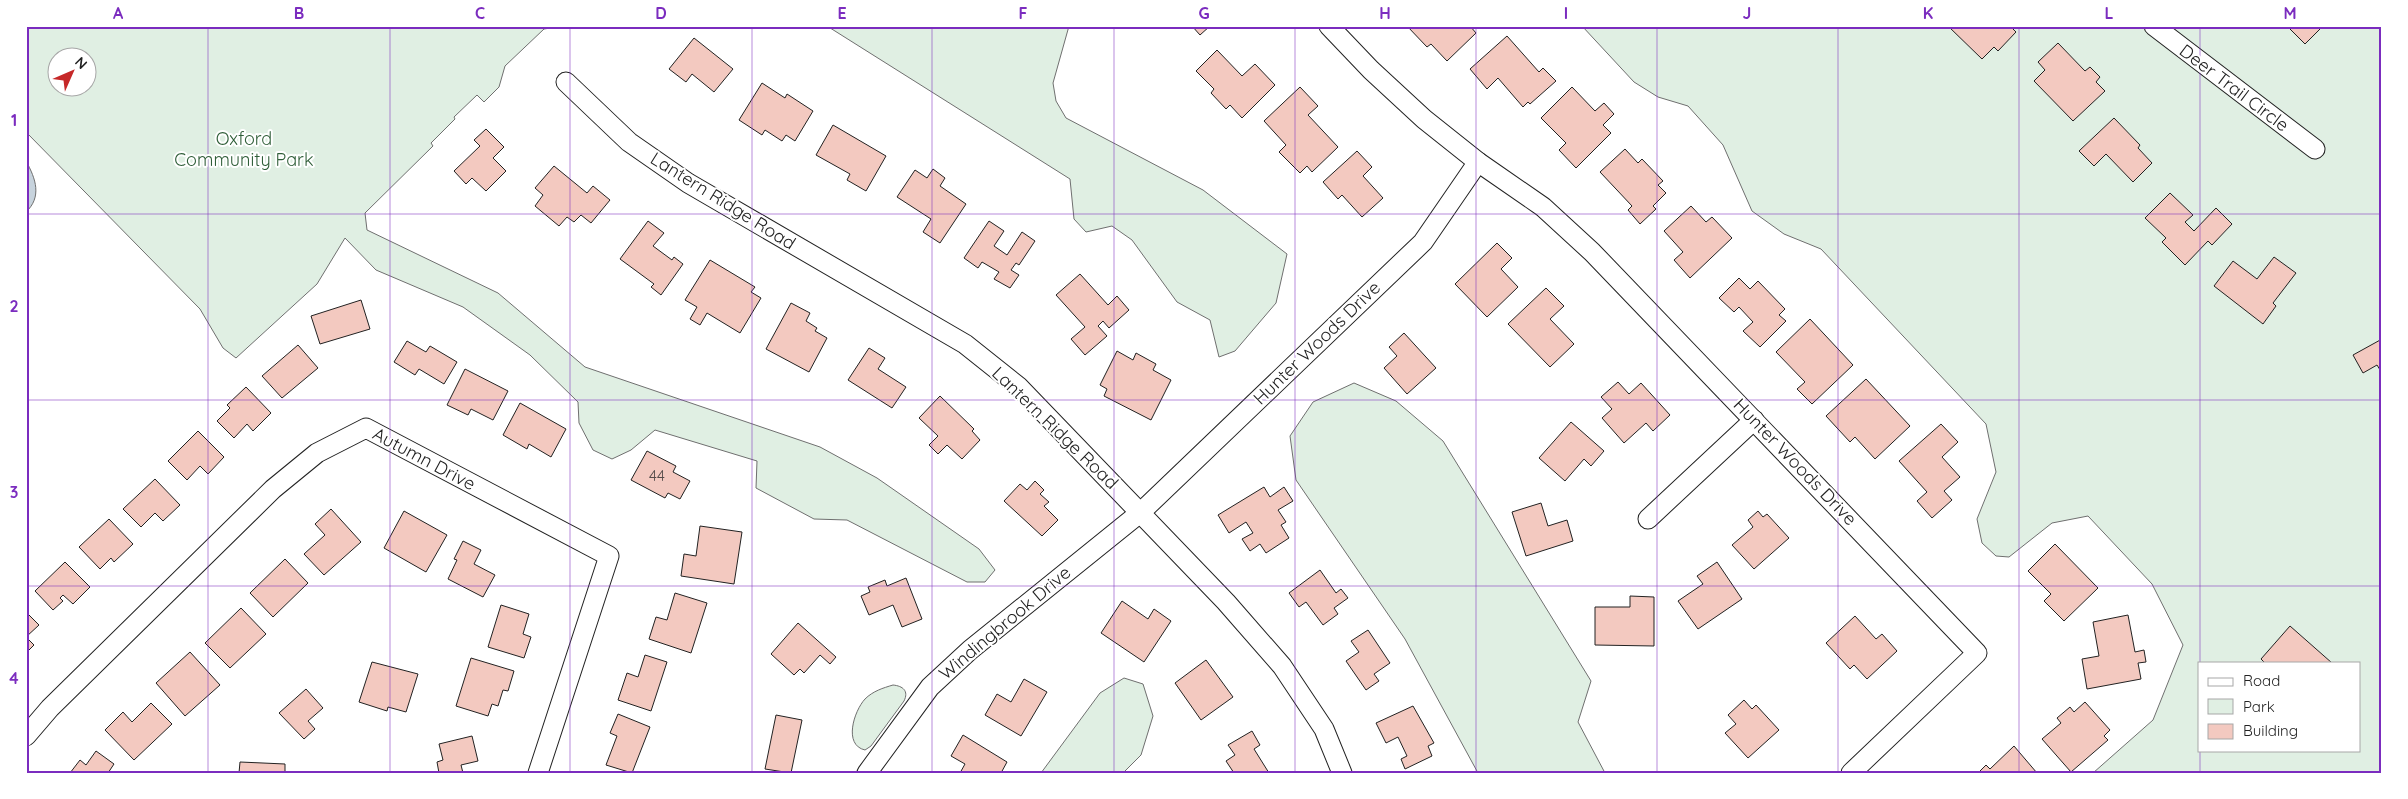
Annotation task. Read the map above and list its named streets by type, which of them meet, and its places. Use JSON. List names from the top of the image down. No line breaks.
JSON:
{"streets":{"street":["Deer Trail Circle","Lantern Ridge Road","Hunter Woods Drive","Autumn Drive","Windingbrook Drive"]},"crossings":[["Lantern Ridge Road","Hunter Woods Drive"],["Lantern Ridge Road","Windingbrook Drive"],["Hunter Woods Drive","Windingbrook Drive"]],"parks":["Oxford Community Park"],"house_numbers":["44"],"legend":["Road","Park","Building"],"north":"top right","grid":{"columns":["A","B","C","D","E","F","G","H","I","J","K","L","M"],"rows":["1","2","3","4"]}}
